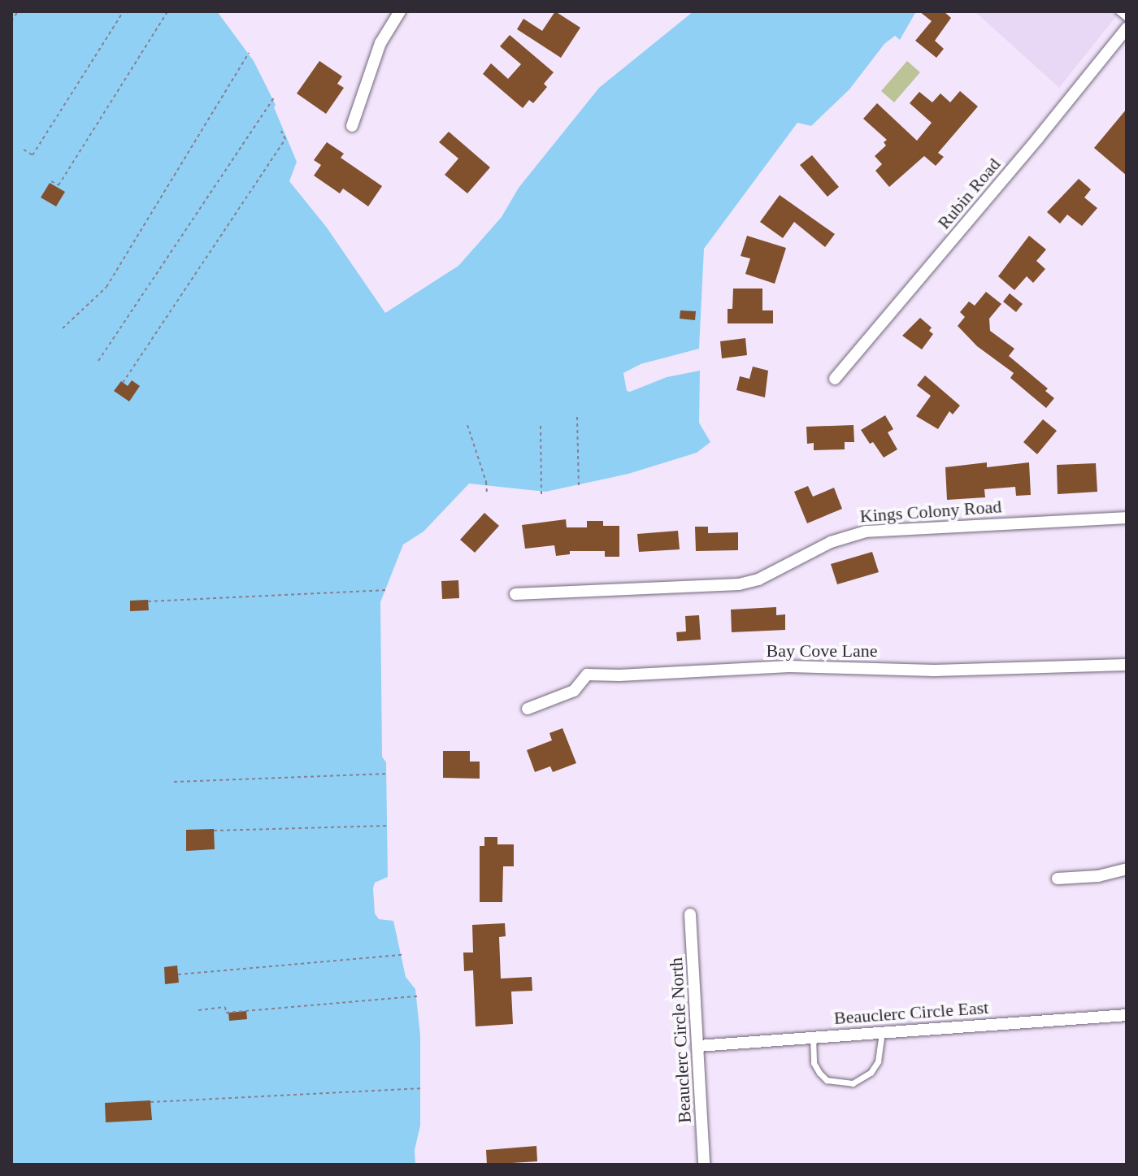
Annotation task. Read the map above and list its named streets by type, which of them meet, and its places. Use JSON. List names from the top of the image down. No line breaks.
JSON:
{"streets":{"street":["Rubin Road","Kings Colony Road","Bay Cove Lane","Beauclerc Circle East","Beauclerc Circle North"]},"crossings":[["Beauclerc Circle East","Beauclerc Circle North"]]}
